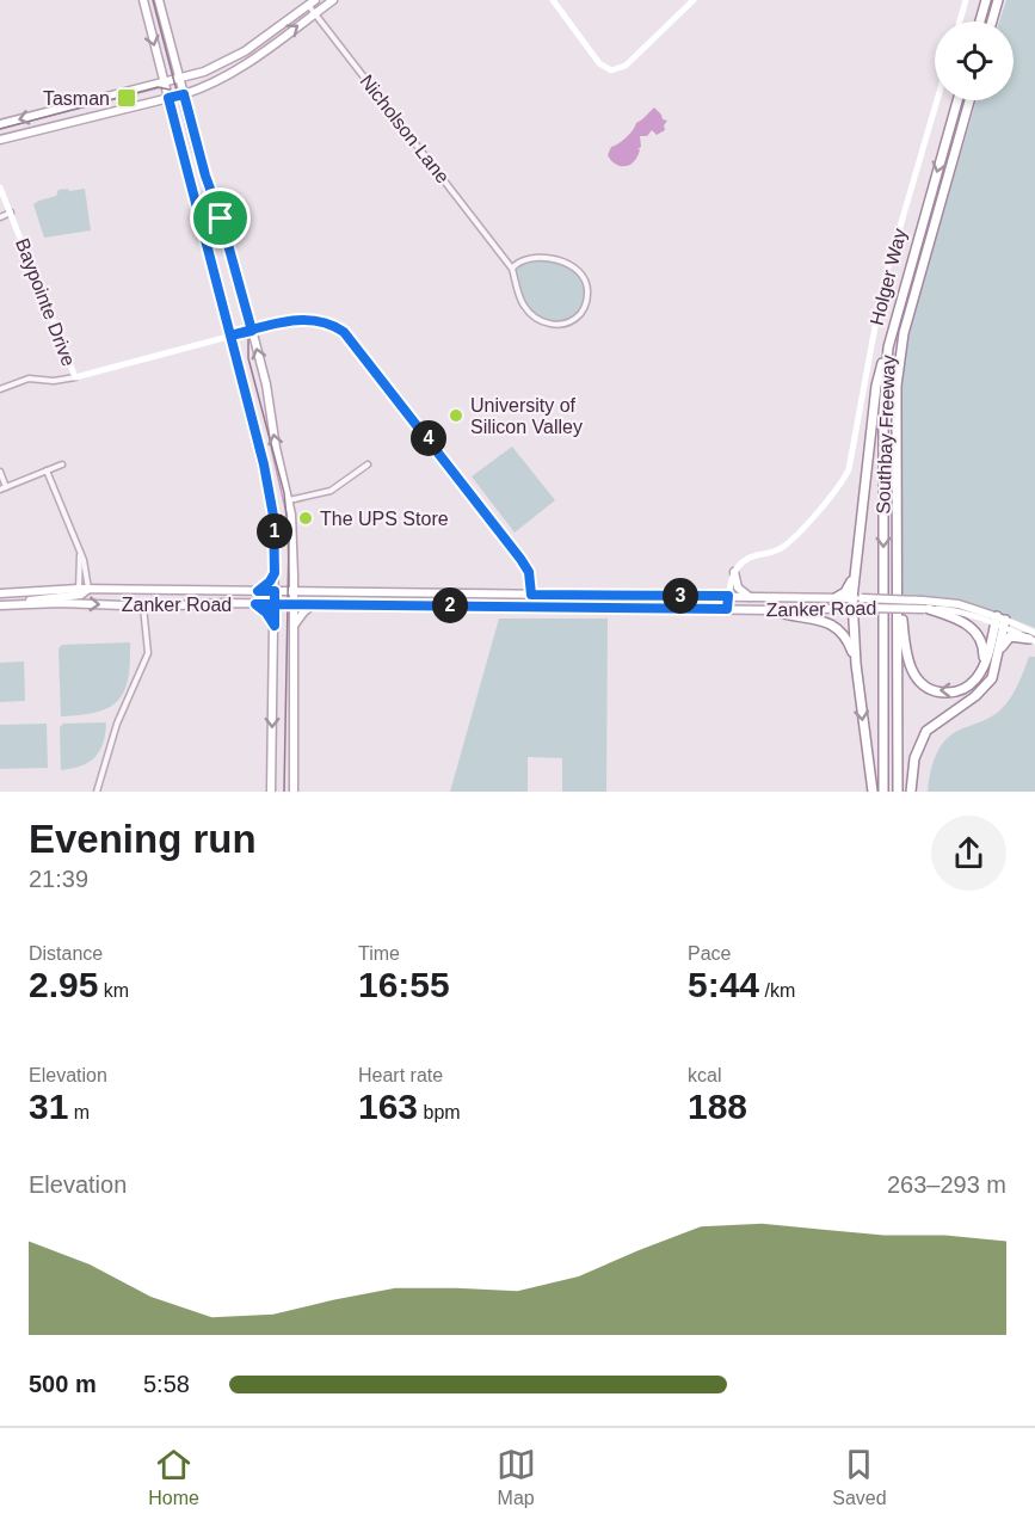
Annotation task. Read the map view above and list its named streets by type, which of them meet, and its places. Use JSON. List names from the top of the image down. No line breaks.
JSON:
{"streets":{"highway":["Southbay Freeway"],"main road":["Zanker Road"],"street":["Nicholson Lane","Holger Way","Baypointe Drive"]},"places":{"transit":["Tasman"],"other":["University of Silicon Valley","The UPS Store"]},"page":{"pins":["4","1","3","2"],"heading":["Evening run","21:39"],"stats":[["Distance","2.95 km"],["Time","16:55"],["Pace","5:44 /km"],["Elevation","31 m"],["Heart rate","163 bpm"],["kcal","188"]],"chart":["Elevation","263–293 m"],"list":[{"name":"500 m","note":"5:58"}],"tabs":["Home","Map","Saved"]}}
